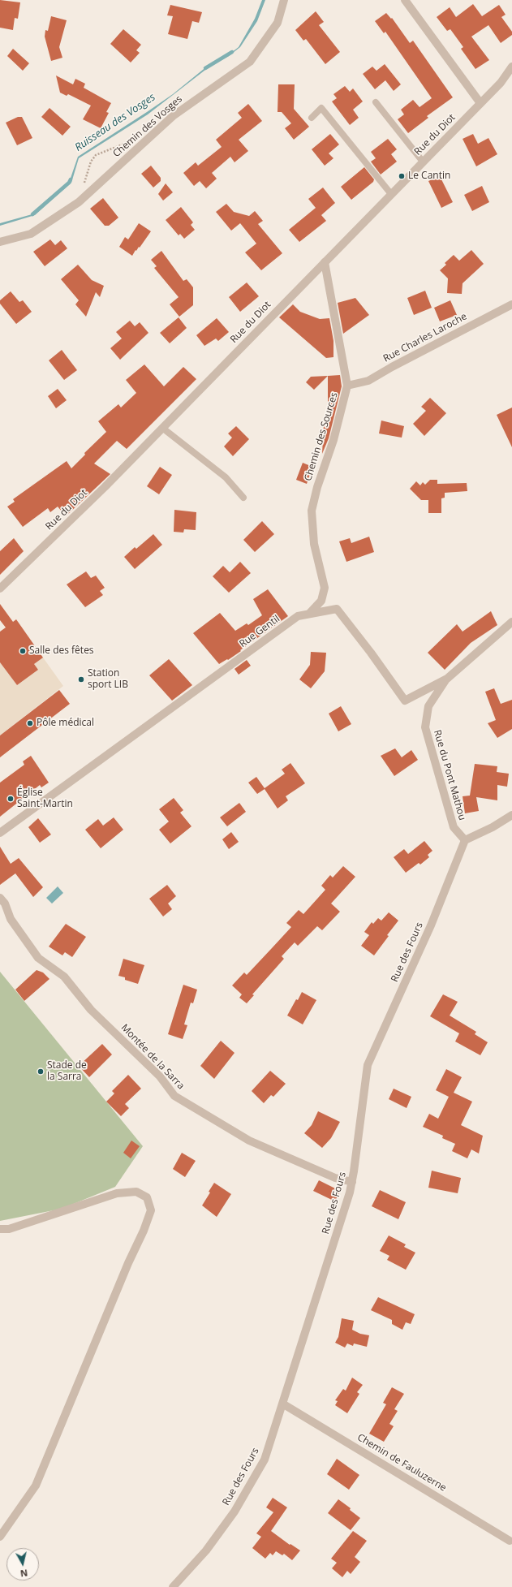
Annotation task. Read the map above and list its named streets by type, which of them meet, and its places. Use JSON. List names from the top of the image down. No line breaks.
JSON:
{"streets":{"street":["Chemin des Vosges","Rue du Diot","Rue Charles Laroche","Chemin des Sources","Rue Gentil","Rue du Pont Mathou","Rue des Fours","Montée de la Sarra","Chemin de Fauluzerne"]},"crossings":[["Rue du Diot","Chemin des Sources"],["Rue Charles Laroche","Chemin des Sources"],["Chemin des Sources","Rue Gentil"],["Rue Gentil","Rue du Pont Mathou"],["Rue du Pont Mathou","Rue des Fours"],["Rue des Fours","Montée de la Sarra"],["Rue des Fours","Chemin de Fauluzerne"]],"water":["Ruisseau des Vosges"],"places":["Le Cantin","Salle des fêtes","Station sport LIB","Pôle médical","Église Saint-Martin","Stade de la Sarra"],"north":"bottom"}
